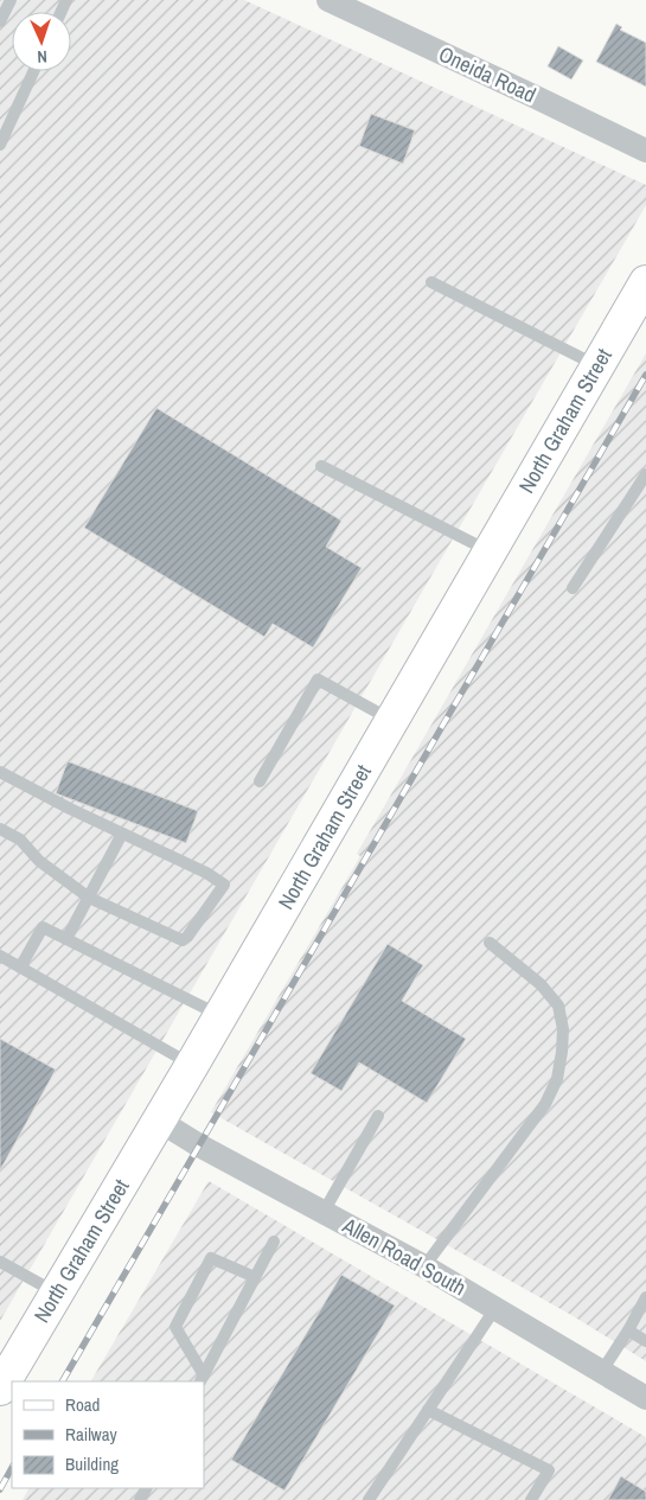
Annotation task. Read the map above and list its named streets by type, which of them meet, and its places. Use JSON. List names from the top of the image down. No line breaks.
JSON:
{"streets":{"main road":["North Graham Street"],"street":["Oneida Road","Allen Road South"]},"crossings":[["North Graham Street","Allen Road South"]],"legend":["Road","Railway","Building"],"north":"bottom"}
